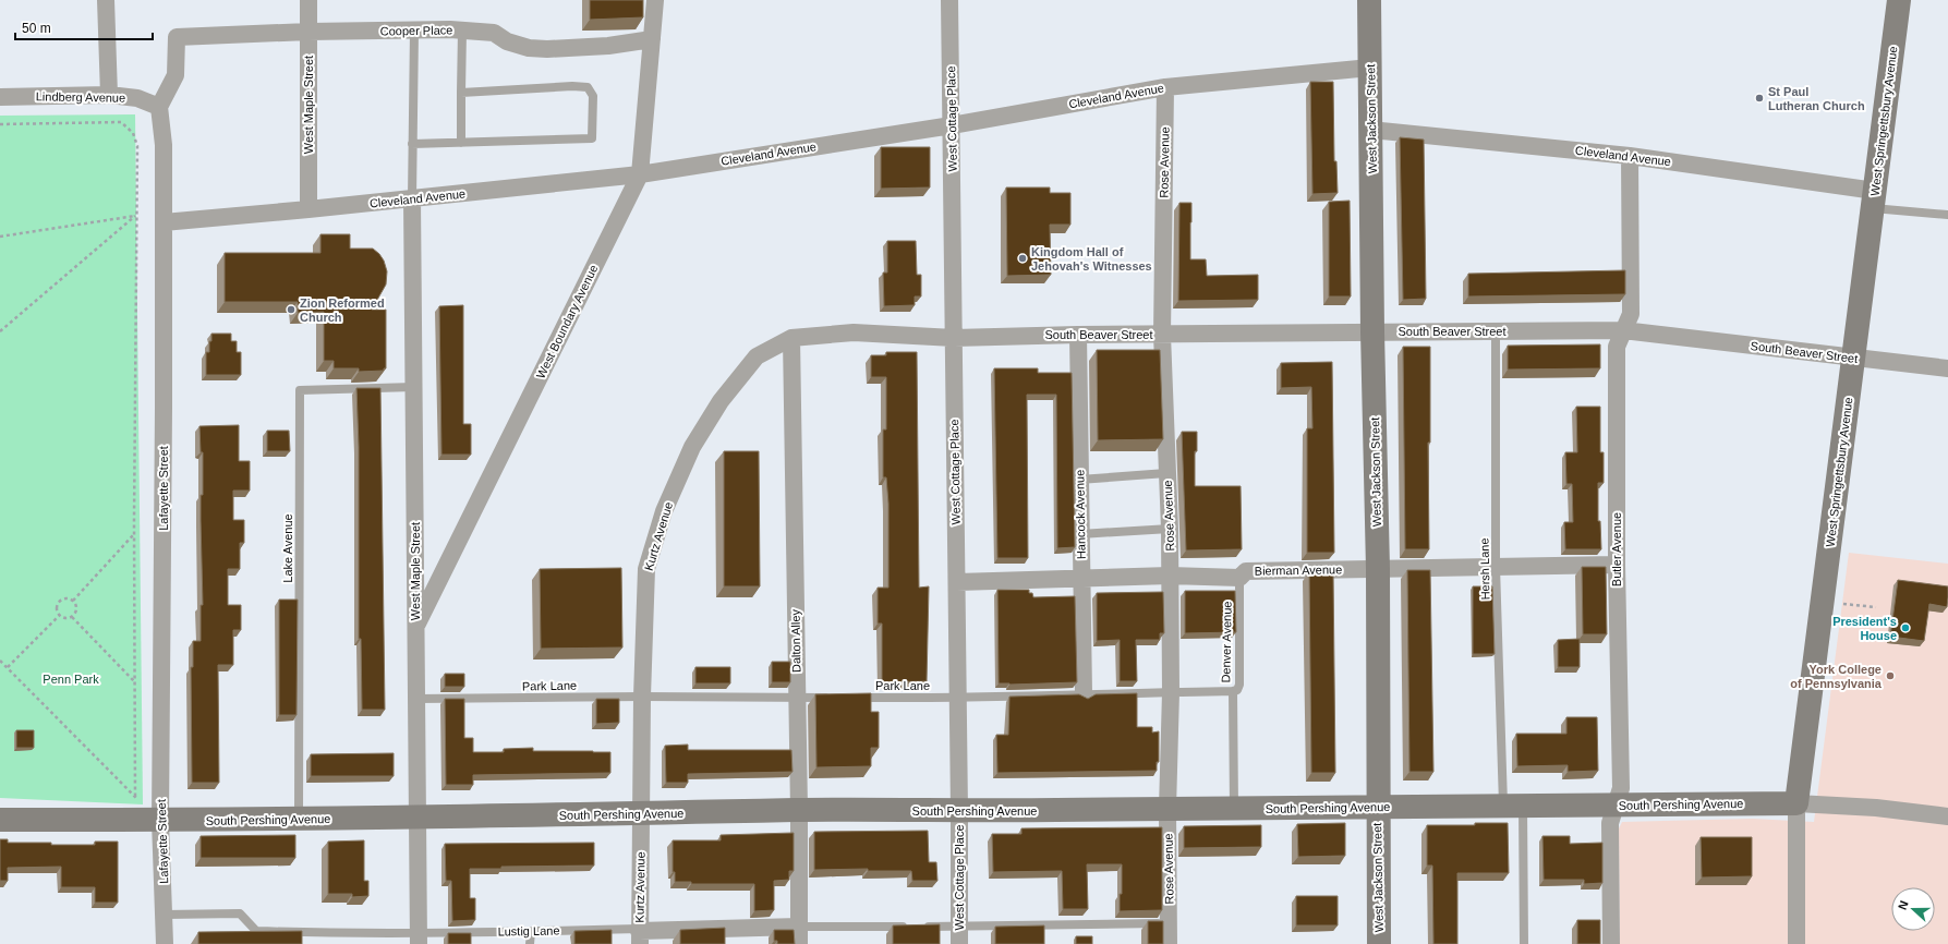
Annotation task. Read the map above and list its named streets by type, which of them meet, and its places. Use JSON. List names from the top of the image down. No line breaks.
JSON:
{"streets":{"street":["Cooper Place","Cleveland Avenue","Lindberg Avenue","West Maple Street","West Cottage Place","West Jackson Street","West Springettsbury Avenue","Rose Avenue","West Boundary Avenue","South Beaver Street","Lafayette Street","Hancock Avenue","Kurtz Avenue","Butler Avenue","Bierman Avenue","Dalton Alley","South Pershing Avenue","Lustig Lane"],"lane":["Lake Avenue","Hersh Lane","Denver Avenue","Park Lane"]},"crossings":[["Cooper Place","Lindberg Avenue"],["Cooper Place","West Maple Street"],["Cooper Place","West Boundary Avenue"],["Cooper Place","Lafayette Street"],["Cleveland Avenue","West Maple Street"],["Cleveland Avenue","West Cottage Place"],["Cleveland Avenue","West Jackson Street"],["Cleveland Avenue","West Springettsbury Avenue"],["Cleveland Avenue","Rose Avenue"],["Cleveland Avenue","West Boundary Avenue"],["Cleveland Avenue","Lafayette Street"],["Cleveland Avenue","Butler Avenue"],["Lindberg Avenue","Lafayette Street"],["West Maple Street","West Boundary Avenue"],["West Maple Street","Lake Avenue"],["West Maple Street","Park Lane"],["West Maple Street","South Pershing Avenue"],["West Maple Street","Lustig Lane"],["West Cottage Place","South Beaver Street"],["West Cottage Place","Kurtz Avenue"],["West Cottage Place","Bierman Avenue"],["West Cottage Place","Park Lane"],["West Cottage Place","South Pershing Avenue"],["West Jackson Street","South Beaver Street"],["West Jackson Street","Bierman Avenue"],["West Jackson Street","South Pershing Avenue"],["West Springettsbury Avenue","South Beaver Street"],["West Springettsbury Avenue","South Pershing Avenue"],["Rose Avenue","South Beaver Street"],["Rose Avenue","Bierman Avenue"],["Rose Avenue","Park Lane"],["Rose Avenue","South Pershing Avenue"],["South Beaver Street","Hancock Avenue"],["South Beaver Street","Kurtz Avenue"],["South Beaver Street","Butler Avenue"],["South Beaver Street","Hersh Lane"],["Lafayette Street","South Pershing Avenue"],["Lafayette Street","Lustig Lane"],["Hancock Avenue","Bierman Avenue"],["Hancock Avenue","Park Lane"],["Kurtz Avenue","Dalton Alley"],["Kurtz Avenue","Park Lane"],["Kurtz Avenue","South Pershing Avenue"],["Kurtz Avenue","Lustig Lane"],["Lake Avenue","South Pershing Avenue"],["Butler Avenue","Bierman Avenue"],["Butler Avenue","South Pershing Avenue"],["Hersh Lane","Bierman Avenue"],["Hersh Lane","South Pershing Avenue"],["Bierman Avenue","Denver Avenue"],["Dalton Alley","Park Lane"],["Dalton Alley","South Pershing Avenue"],["Dalton Alley","Lustig Lane"],["Denver Avenue","Park Lane"],["Denver Avenue","South Pershing Avenue"]],"parks":["Penn Park"],"places":["St Paul Lutheran Church","Kingdom Hall of Jehovah's Witnesses","Zion Reformed Church","President's House","York College of Pennsylvania"],"scale_bar":"50 m","north":"left"}
